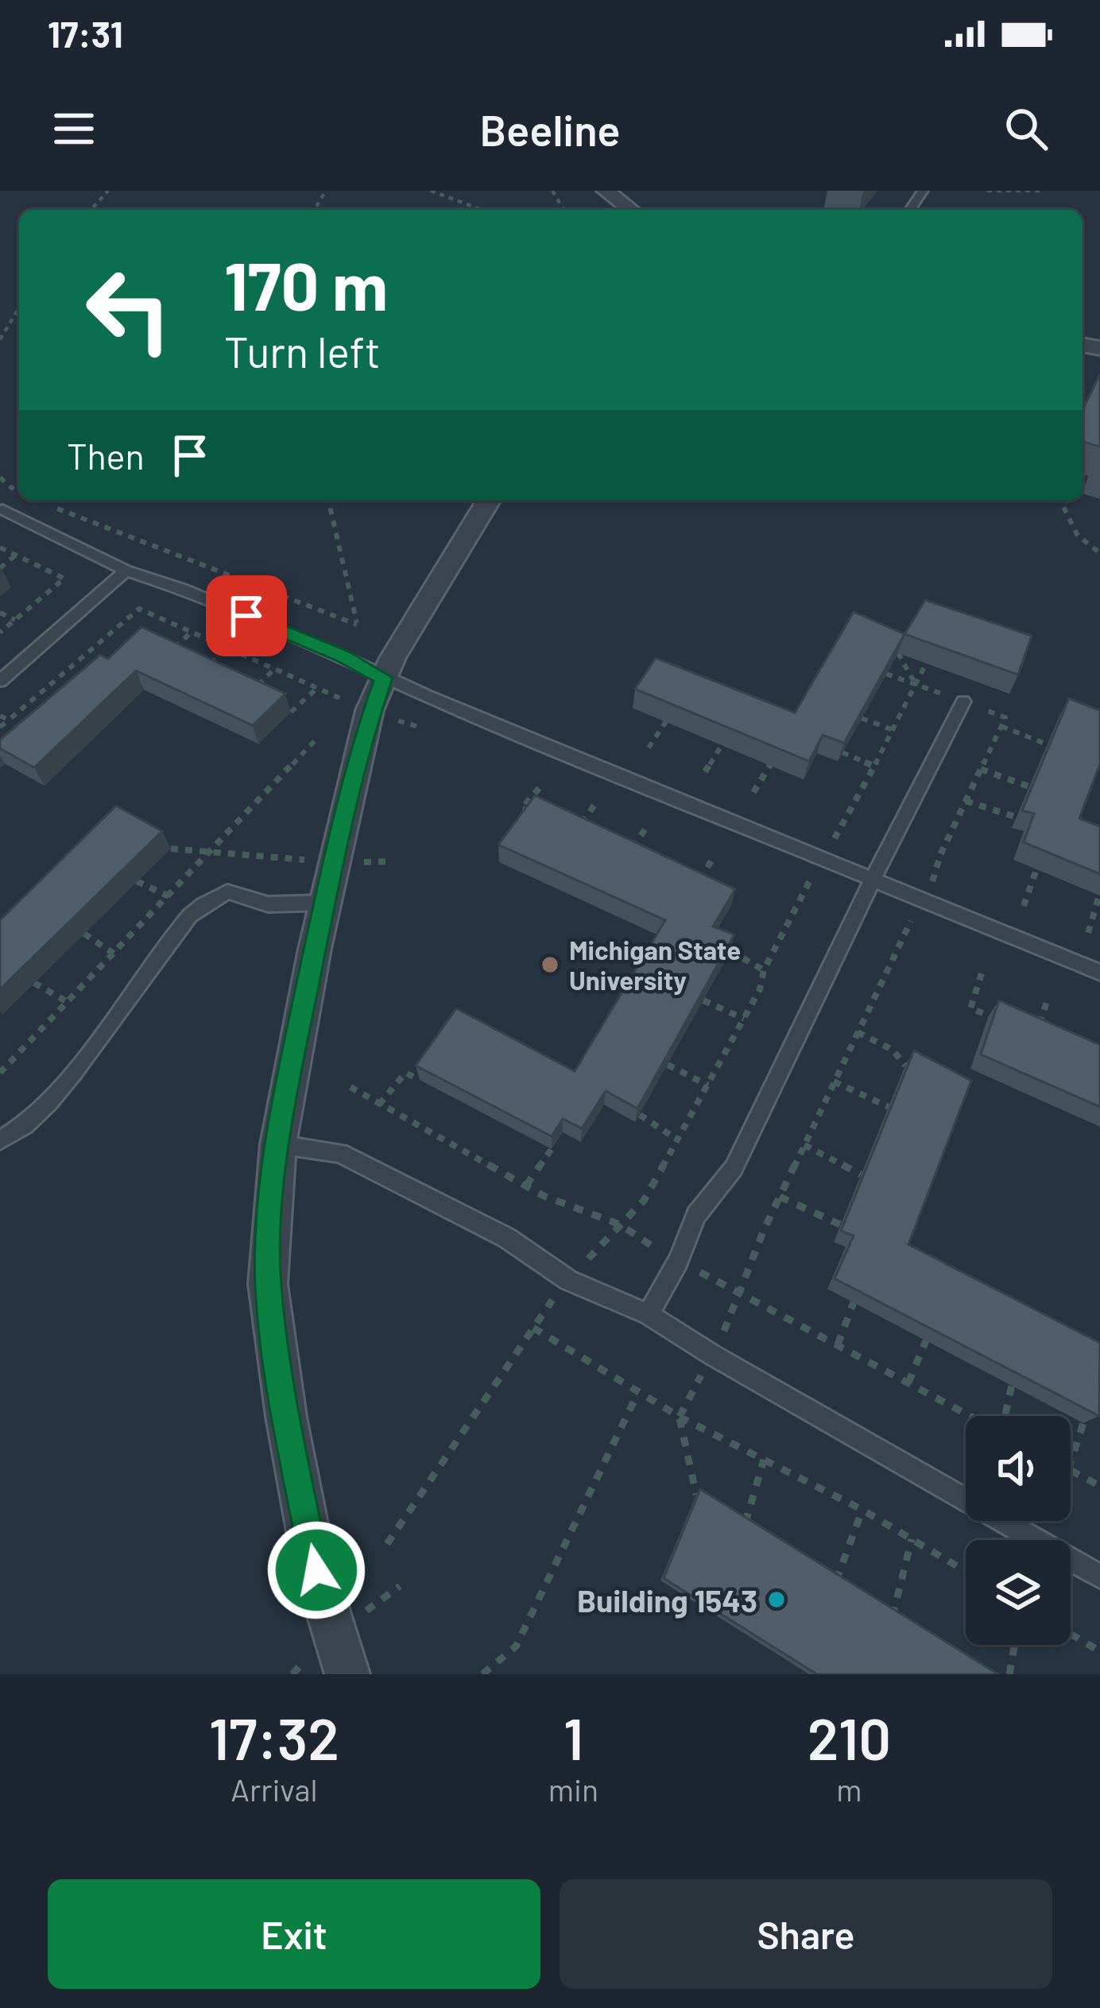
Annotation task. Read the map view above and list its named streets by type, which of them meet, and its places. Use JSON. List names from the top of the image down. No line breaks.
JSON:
{"places":["Michigan State University","Building 1543"],"page":{"status":"17:31","header":"Beeline","turn":["170 m","Turn left"],"then":"Then","eta":["17:32","Arrival","1","min","210","m"],"buttons":["Exit","Share"]}}
